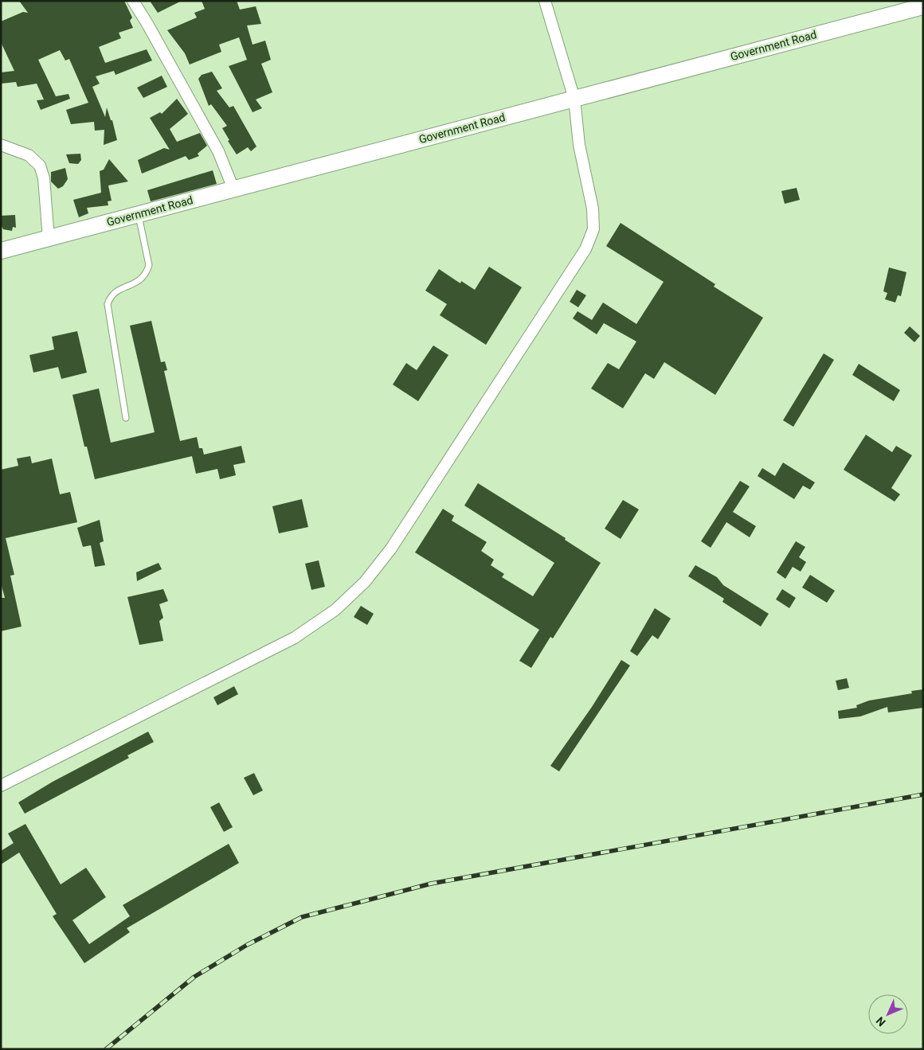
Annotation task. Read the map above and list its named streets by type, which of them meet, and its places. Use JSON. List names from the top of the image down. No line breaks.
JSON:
{"streets":{"street":["Government Road"]},"north":"bottom left"}
